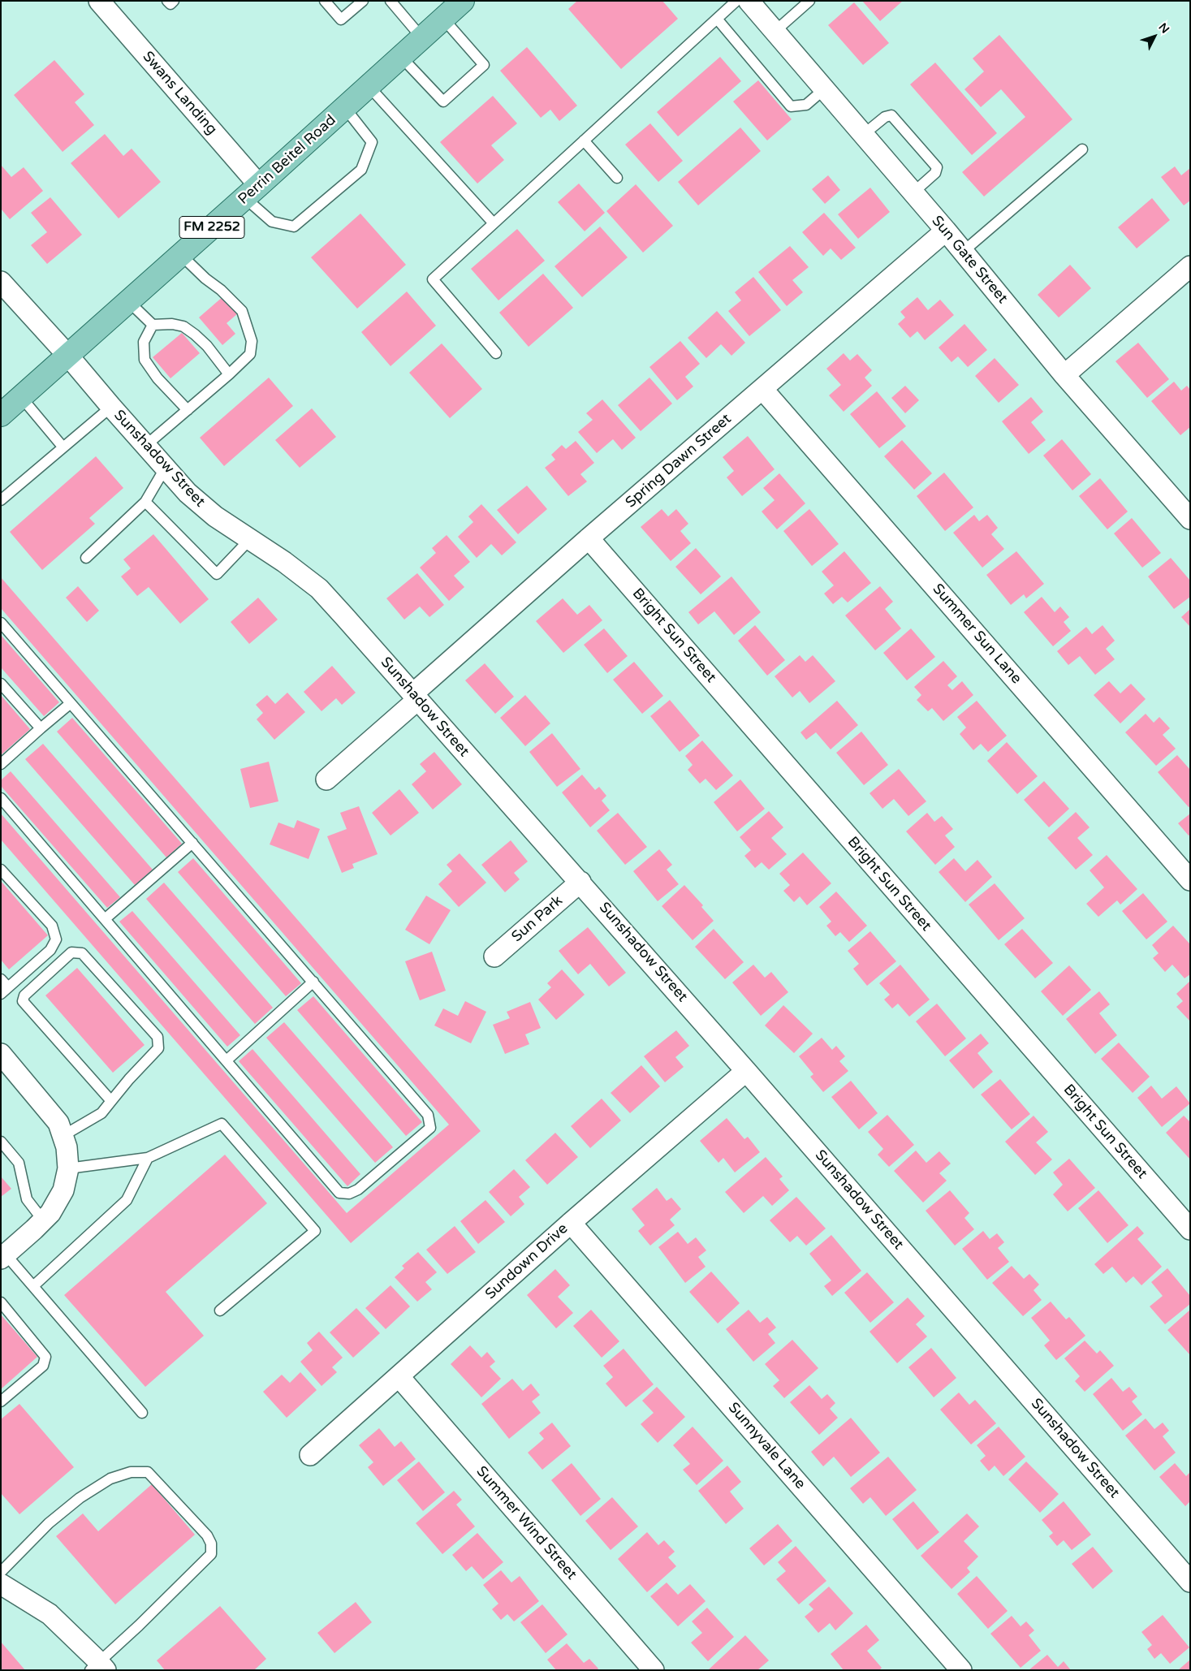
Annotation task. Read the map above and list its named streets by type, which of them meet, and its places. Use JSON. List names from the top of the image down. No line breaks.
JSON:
{"streets":{"main road":["Perrin Beitel Road","FM 2252"],"street":["Swans Landing","Sun Gate Street","Sunshadow Street","Spring Dawn Street","Summer Sun Lane","Bright Sun Street","Sun Park","Sundown Drive","Sunnyvale Lane","Summer Wind Street"]},"crossings":[["Swans Landing","Perrin Beitel Road"],["Perrin Beitel Road","Sunshadow Street"],["Sun Gate Street","Spring Dawn Street"],["Sunshadow Street","Spring Dawn Street"],["Sunshadow Street","Sun Park"],["Sunshadow Street","Sundown Drive"],["Spring Dawn Street","Summer Sun Lane"],["Spring Dawn Street","Bright Sun Street"],["Sundown Drive","Sunnyvale Lane"],["Sundown Drive","Summer Wind Street"]],"north":"top right"}
